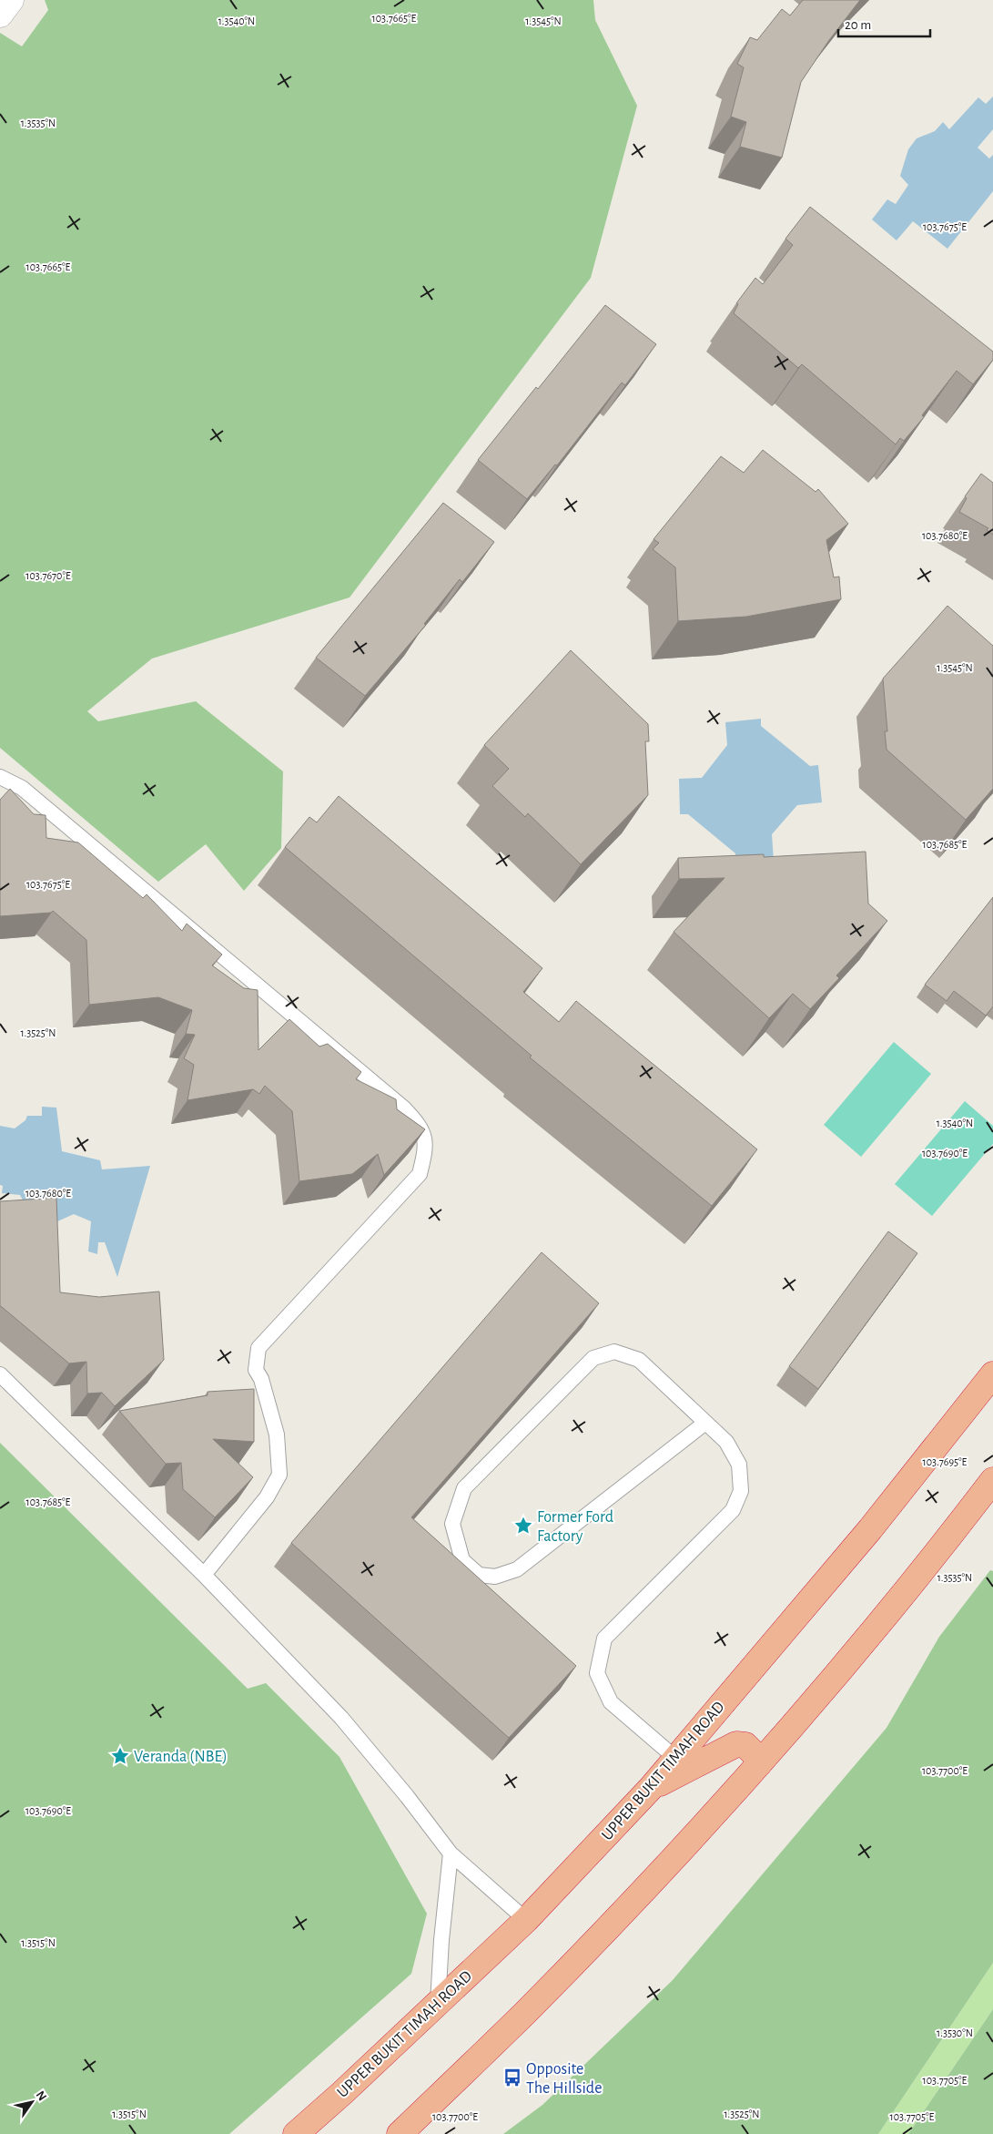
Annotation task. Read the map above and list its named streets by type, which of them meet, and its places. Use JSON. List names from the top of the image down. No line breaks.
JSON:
{"streets":{"highway":["UPPER BUKIT TIMAH ROAD"]},"places":{"place":["Former Ford Factory","Veranda (NBE)"],"bus stop":["Opposite The Hillside"]},"scale_bar":"20 m","north":"top right","coordinates":["103.7665°E","1.3540°N","1.3545°N","1.3535°N","103.7675°E","103.7680°E","103.7670°E","103.7685°E","1.3525°N","103.7690°E","103.7695°E","103.7700°E","1.3515°N","1.3530°N","103.7705°E"]}
